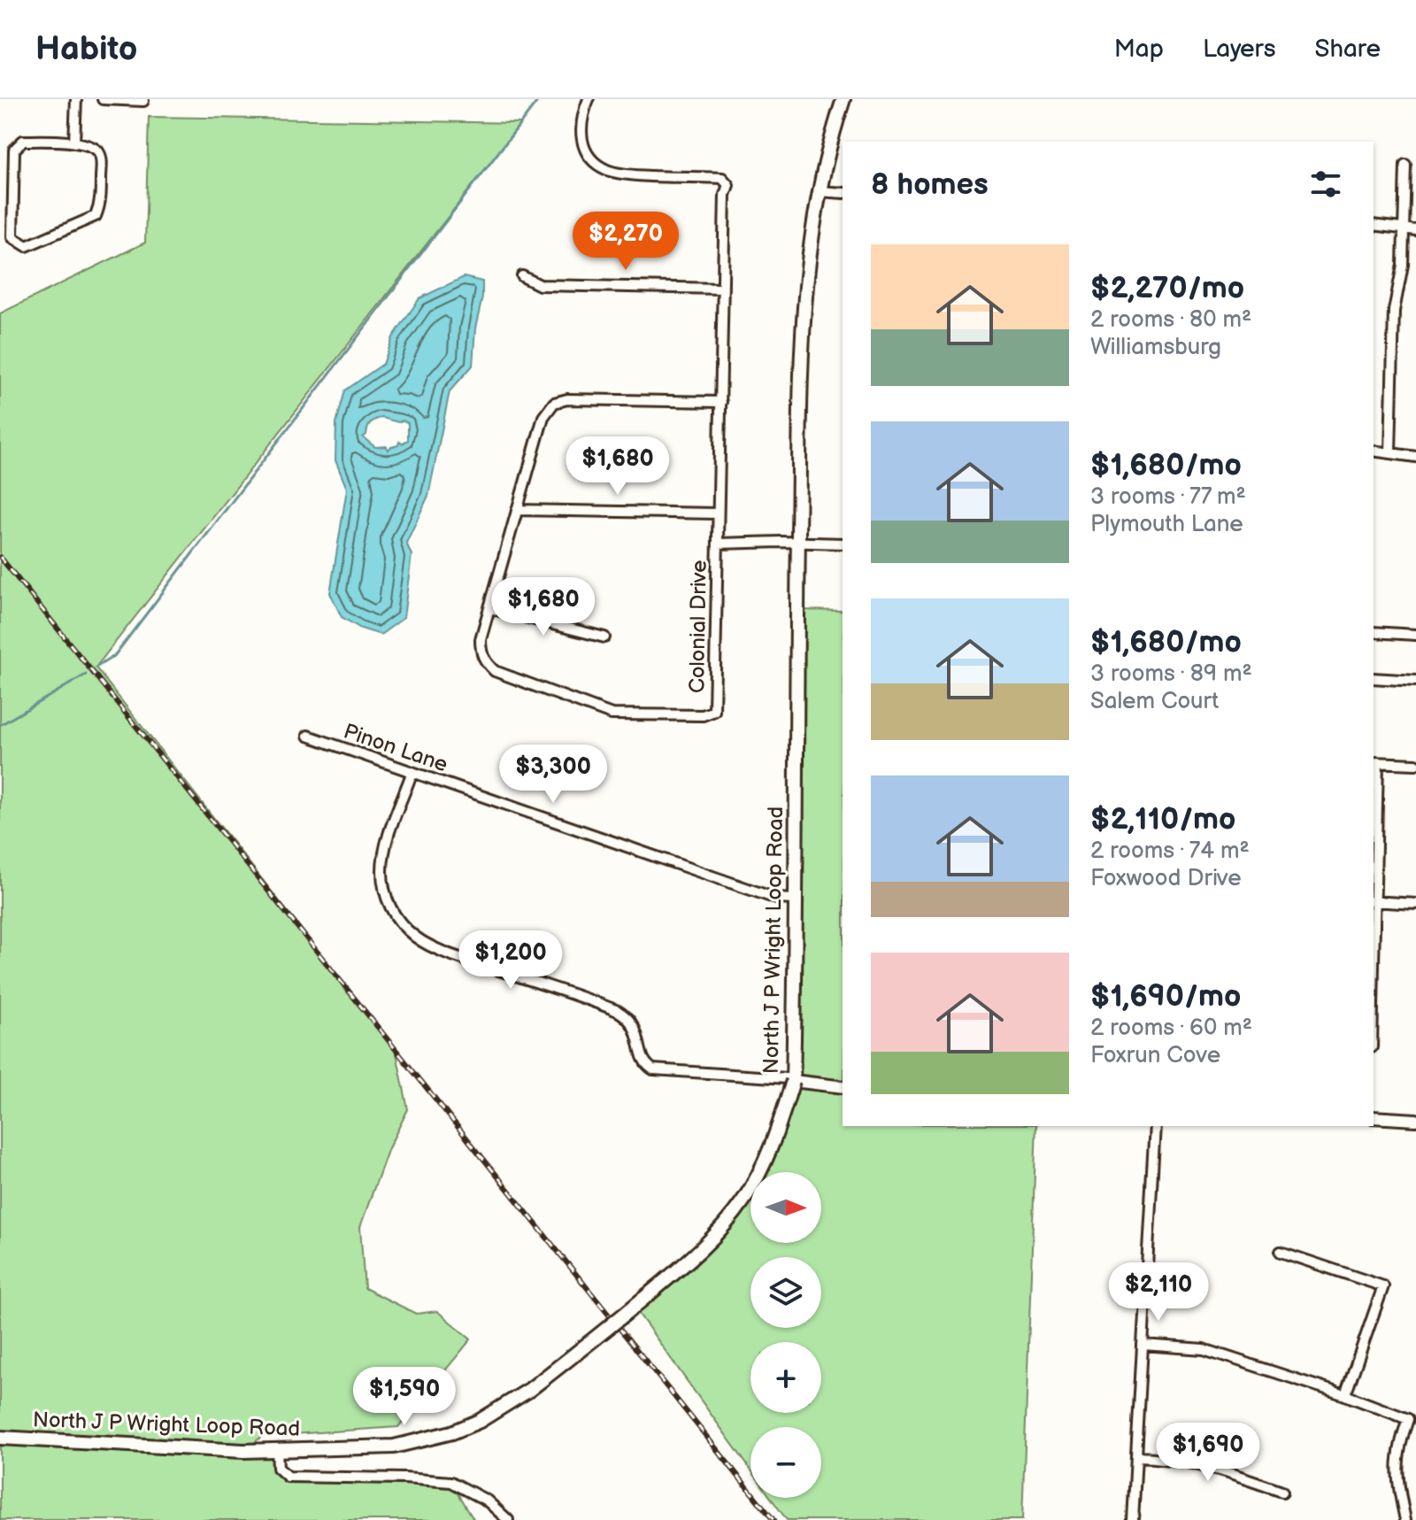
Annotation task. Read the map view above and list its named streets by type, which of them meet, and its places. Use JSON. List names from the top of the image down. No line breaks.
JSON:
{"streets":{"main road":["North J P Wright Loop Road"],"street":["Colonial Drive","Pinon Lane"]},"crossings":[["Colonial Drive","North J P Wright Loop Road"],["Pinon Lane","North J P Wright Loop Road"]],"north":"right","page":{"header":"Habito","nav":["Map","Layers","Share"],"heading":"8 homes","price":["$2,270","$1,680","$1,680","$3,300","$1,200","$2,110","$1,590","$1,690"],"list":[{"name":"$2,270/mo","note":"2 rooms · 80 m² · Williamsburg"},{"name":"$1,680/mo","note":"3 rooms · 77 m² · Plymouth Lane"},{"name":"$1,680/mo","note":"3 rooms · 89 m² · Salem Court"},{"name":"$2,110/mo","note":"2 rooms · 74 m² · Foxwood Drive"},{"name":"$1,690/mo","note":"2 rooms · 60 m² · Foxrun Cove"}],"map_buttons":["+","−"]}}
